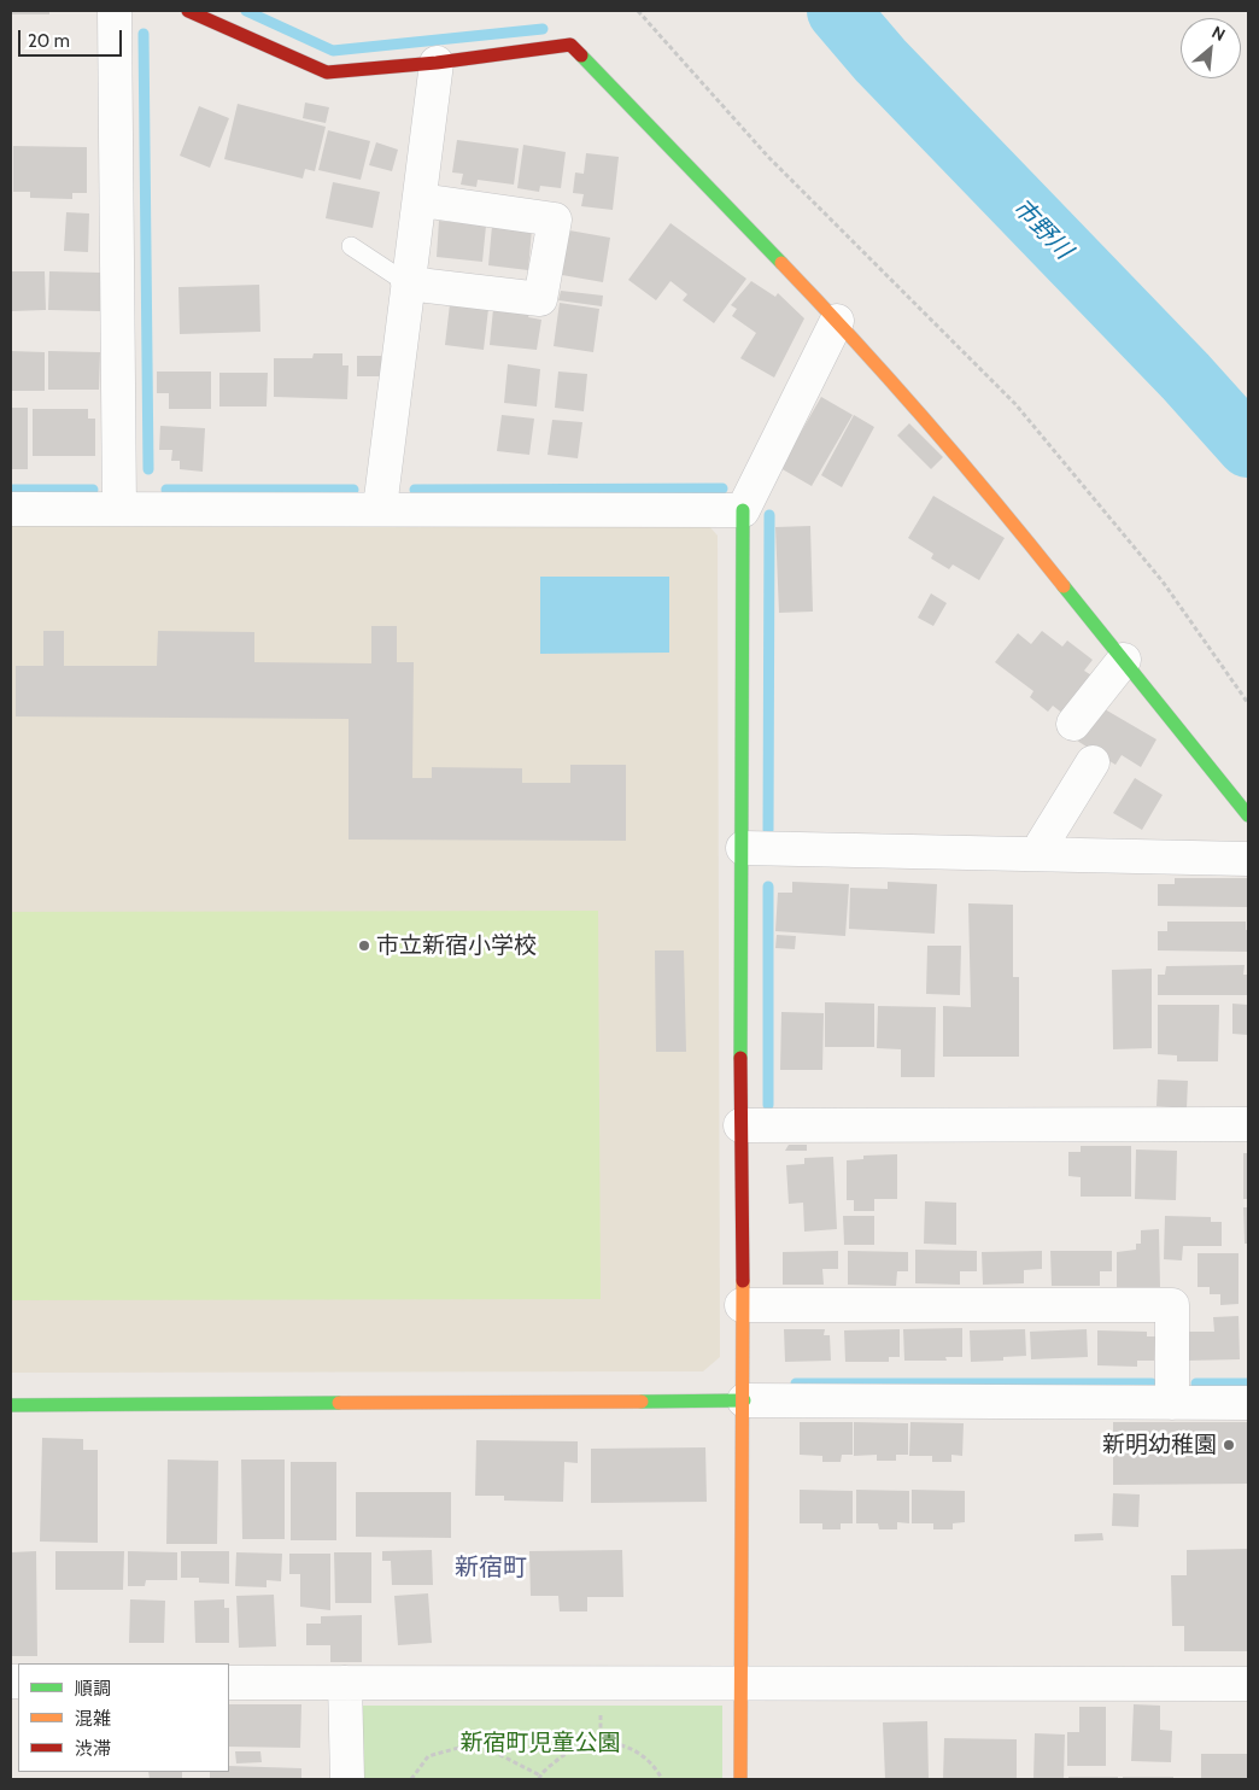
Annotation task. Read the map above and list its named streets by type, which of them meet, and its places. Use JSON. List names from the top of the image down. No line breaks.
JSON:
{"districts":["新宿町"],"water":["市野川"],"parks":["新宿町児童公園"],"places":["市立新宿小学校","新明幼稚園"],"legend":["順調","混雑","渋滞"],"scale_bar":"20 m","north":"top right"}
